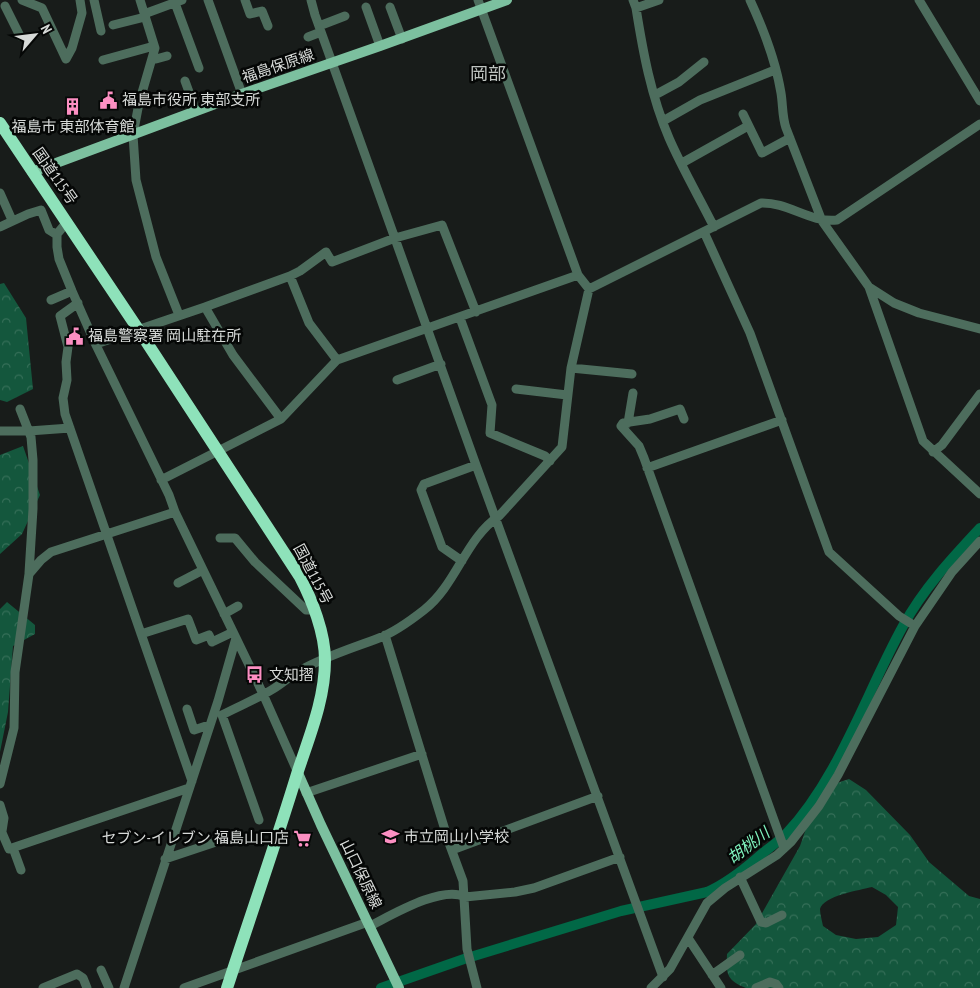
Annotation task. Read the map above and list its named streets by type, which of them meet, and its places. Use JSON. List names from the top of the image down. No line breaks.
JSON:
{"streets":{"highway":["国道115号"],"main road":["福島保原線","山口保原線"]},"crossings":[["福島保原線","国道115号"],["国道115号","山口保原線"]],"districts":["岡部"],"water":["胡桃川"],"places":{"public building":["福島市役所 東部支所","福島警察署 岡山駐在所"],"building":["福島市 東部体育館"],"bus stop":["文知摺"],"school or university":["市立岡山小学校"],"supermarket":["セブン-イレブン 福島山口店"]},"north":"top right"}
